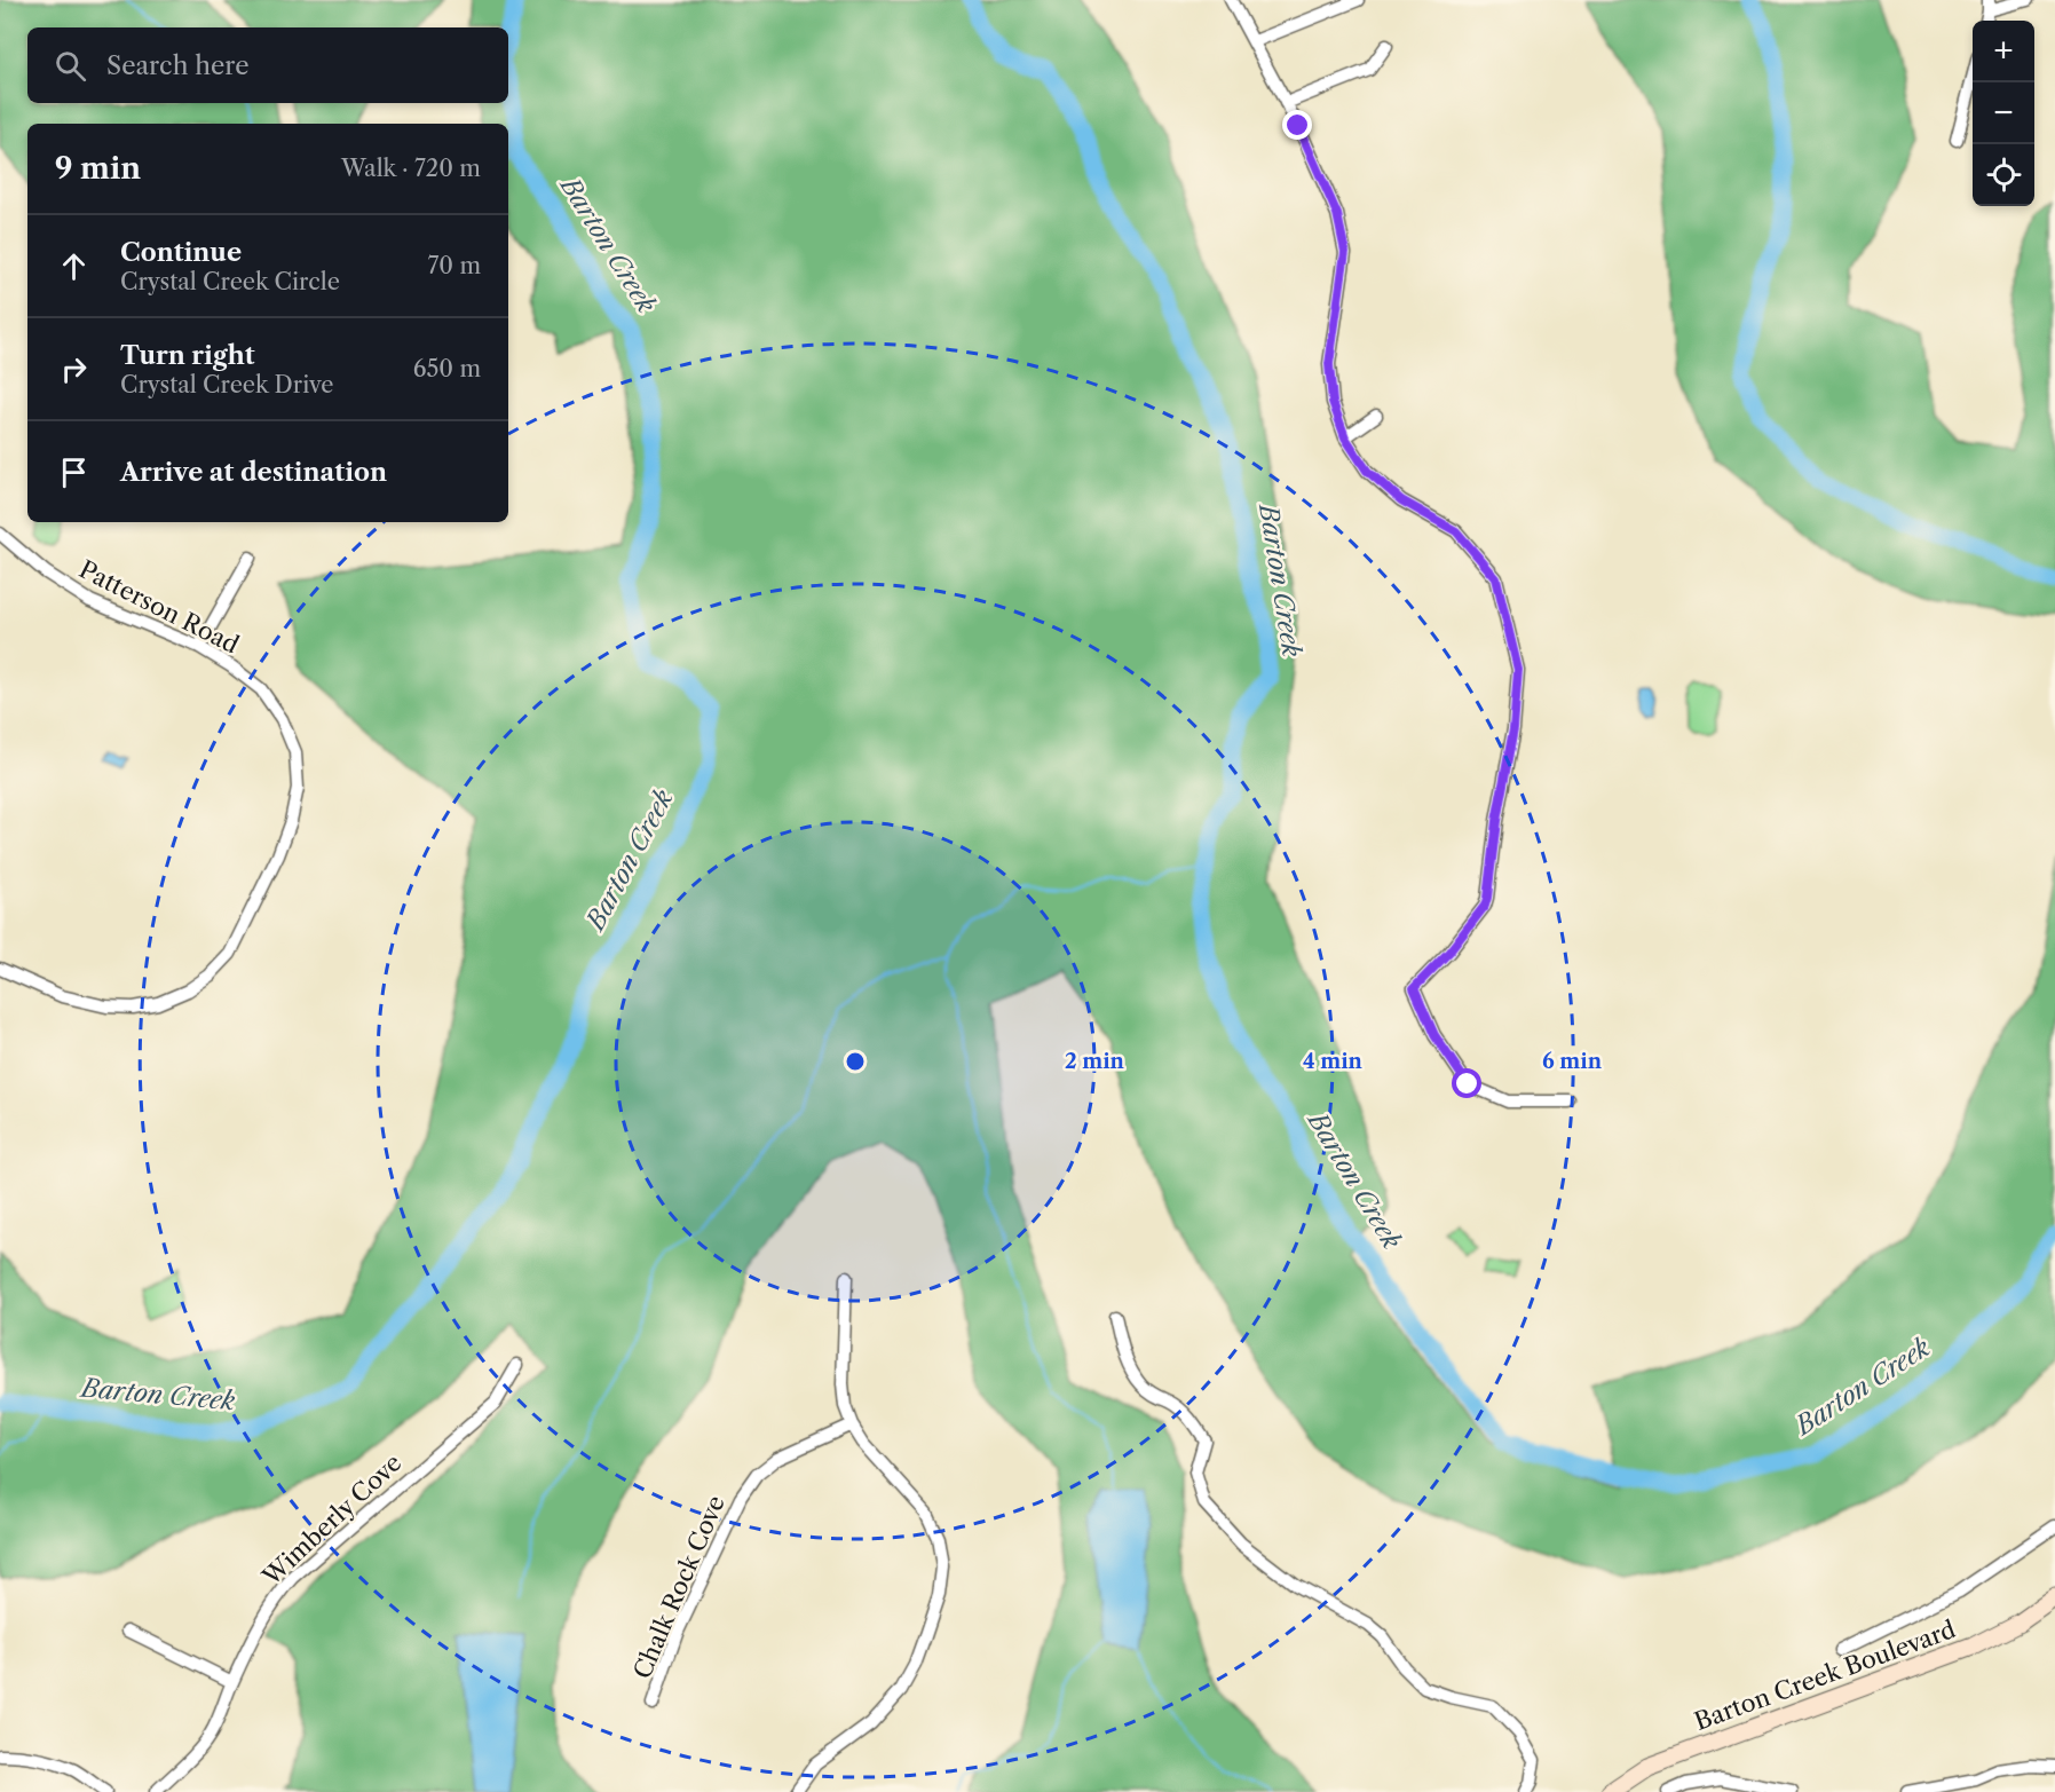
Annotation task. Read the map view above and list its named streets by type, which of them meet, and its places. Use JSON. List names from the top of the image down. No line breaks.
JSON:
{"streets":{"street":["Patterson Road","Wimberly Cove","Chalk Rock Cove","Barton Creek Boulevard"]},"water":["Barton Creek"],"page":{"map_buttons":["+","−"],"search":"Search here","heading":["9 min","Walk · 720 m"],"list":[["Continue","Crystal Creek Circle","70 m"],["Turn right","Crystal Creek Drive","650 m"],"Arrive at destination"]},"rings":["2 min","4 min","6 min"]}
